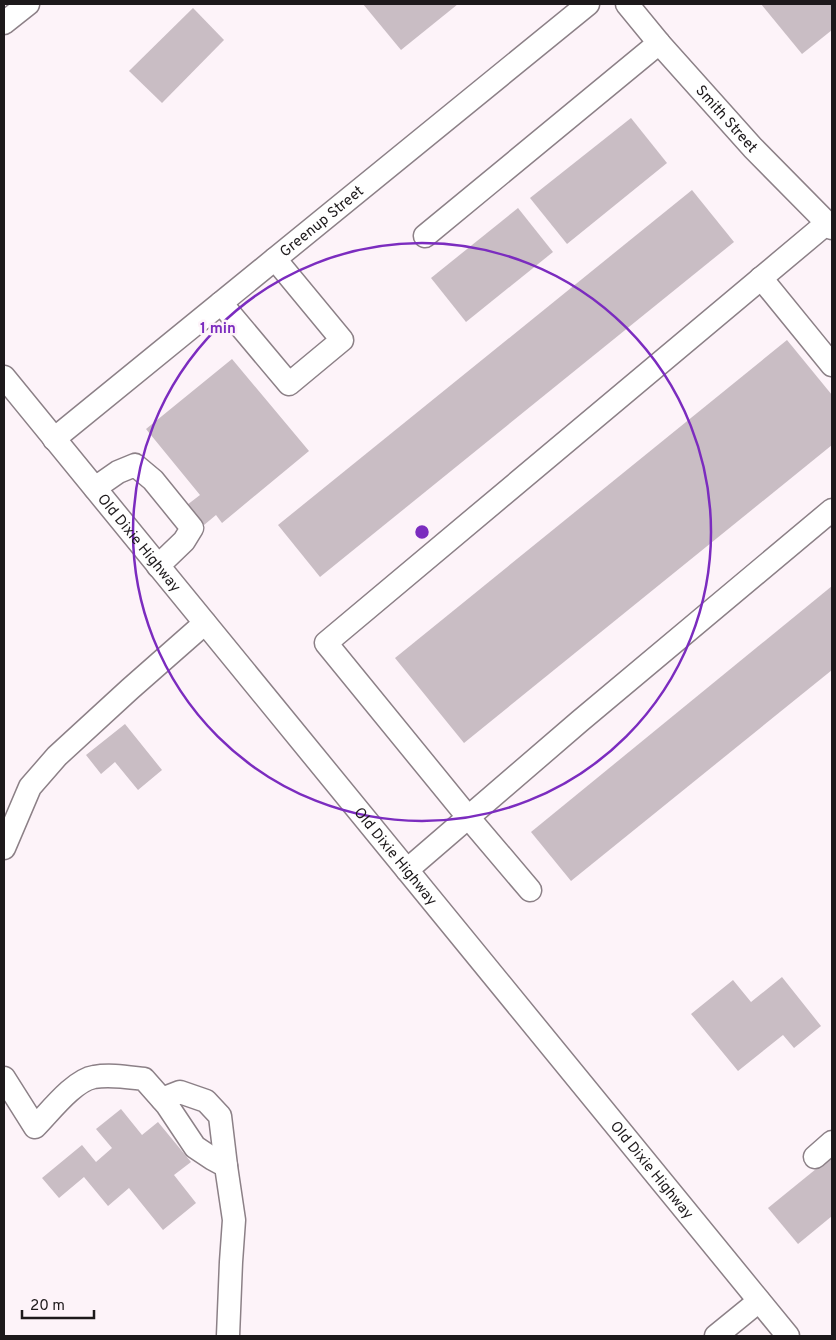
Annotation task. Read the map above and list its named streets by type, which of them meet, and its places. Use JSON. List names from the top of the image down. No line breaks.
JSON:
{"streets":{"street":["Smith Street","Greenup Street","Old Dixie Highway"]},"crossings":[["Greenup Street","Old Dixie Highway"]],"scale_bar":"20 m","rings":["1 min"]}
